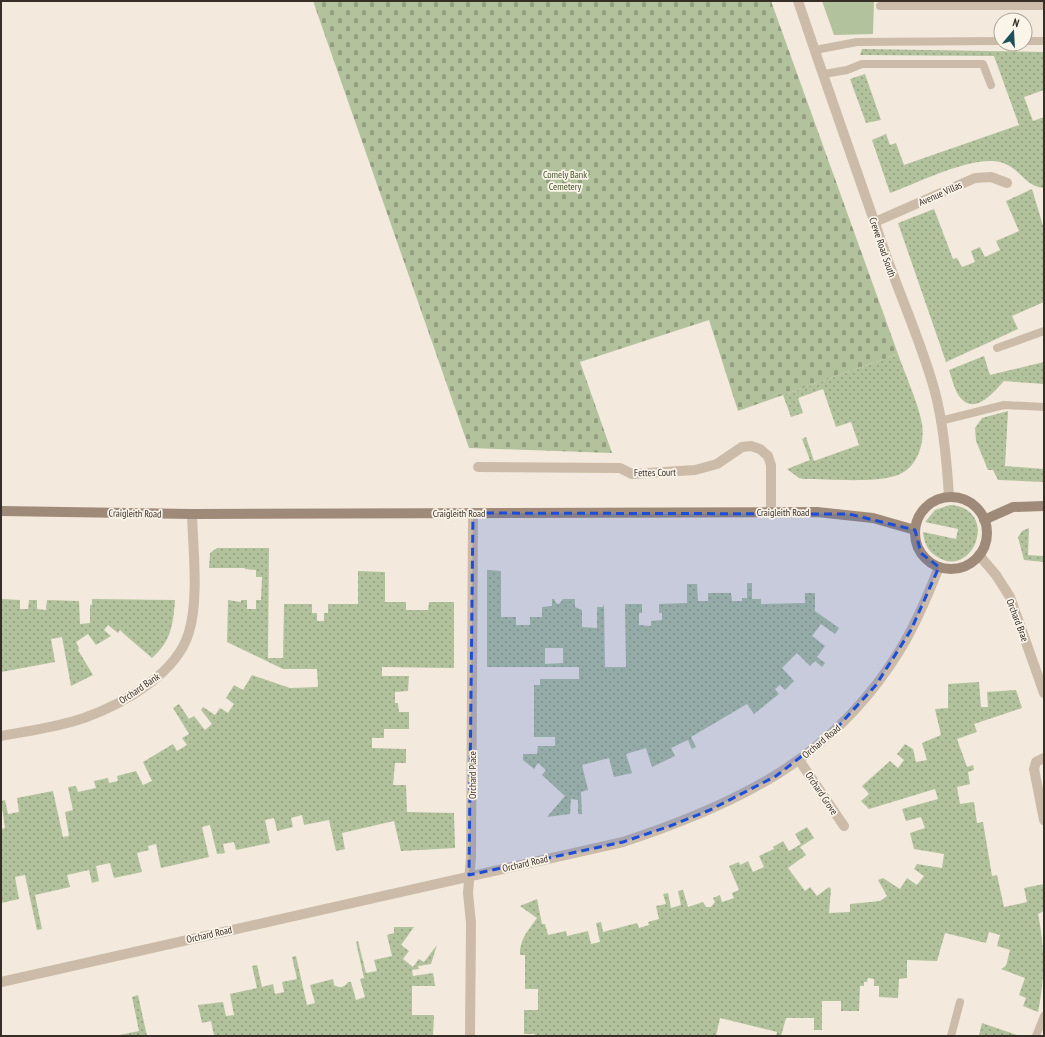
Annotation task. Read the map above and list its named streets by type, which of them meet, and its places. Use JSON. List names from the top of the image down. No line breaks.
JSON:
{"streets":{"main road":["Craigleith Road"],"street":["Avenue Villas","Crewe Road South","Fettes Court","Orchard Brae","Orchard Bank","Orchard Road","Orchard Place","Orchard Grove"]},"crossings":[["Avenue Villas","Crewe Road South"],["Crewe Road South","Craigleith Road"],["Crewe Road South","Orchard Brae"],["Crewe Road South","Orchard Road"],["Fettes Court","Craigleith Road"],["Craigleith Road","Orchard Brae"],["Craigleith Road","Orchard Bank"],["Craigleith Road","Orchard Road"],["Craigleith Road","Orchard Place"],["Orchard Brae","Orchard Road"],["Orchard Road","Orchard Place"],["Orchard Road","Orchard Grove"]],"parks":["Comely Bank Cemetery"],"north":"top"}
